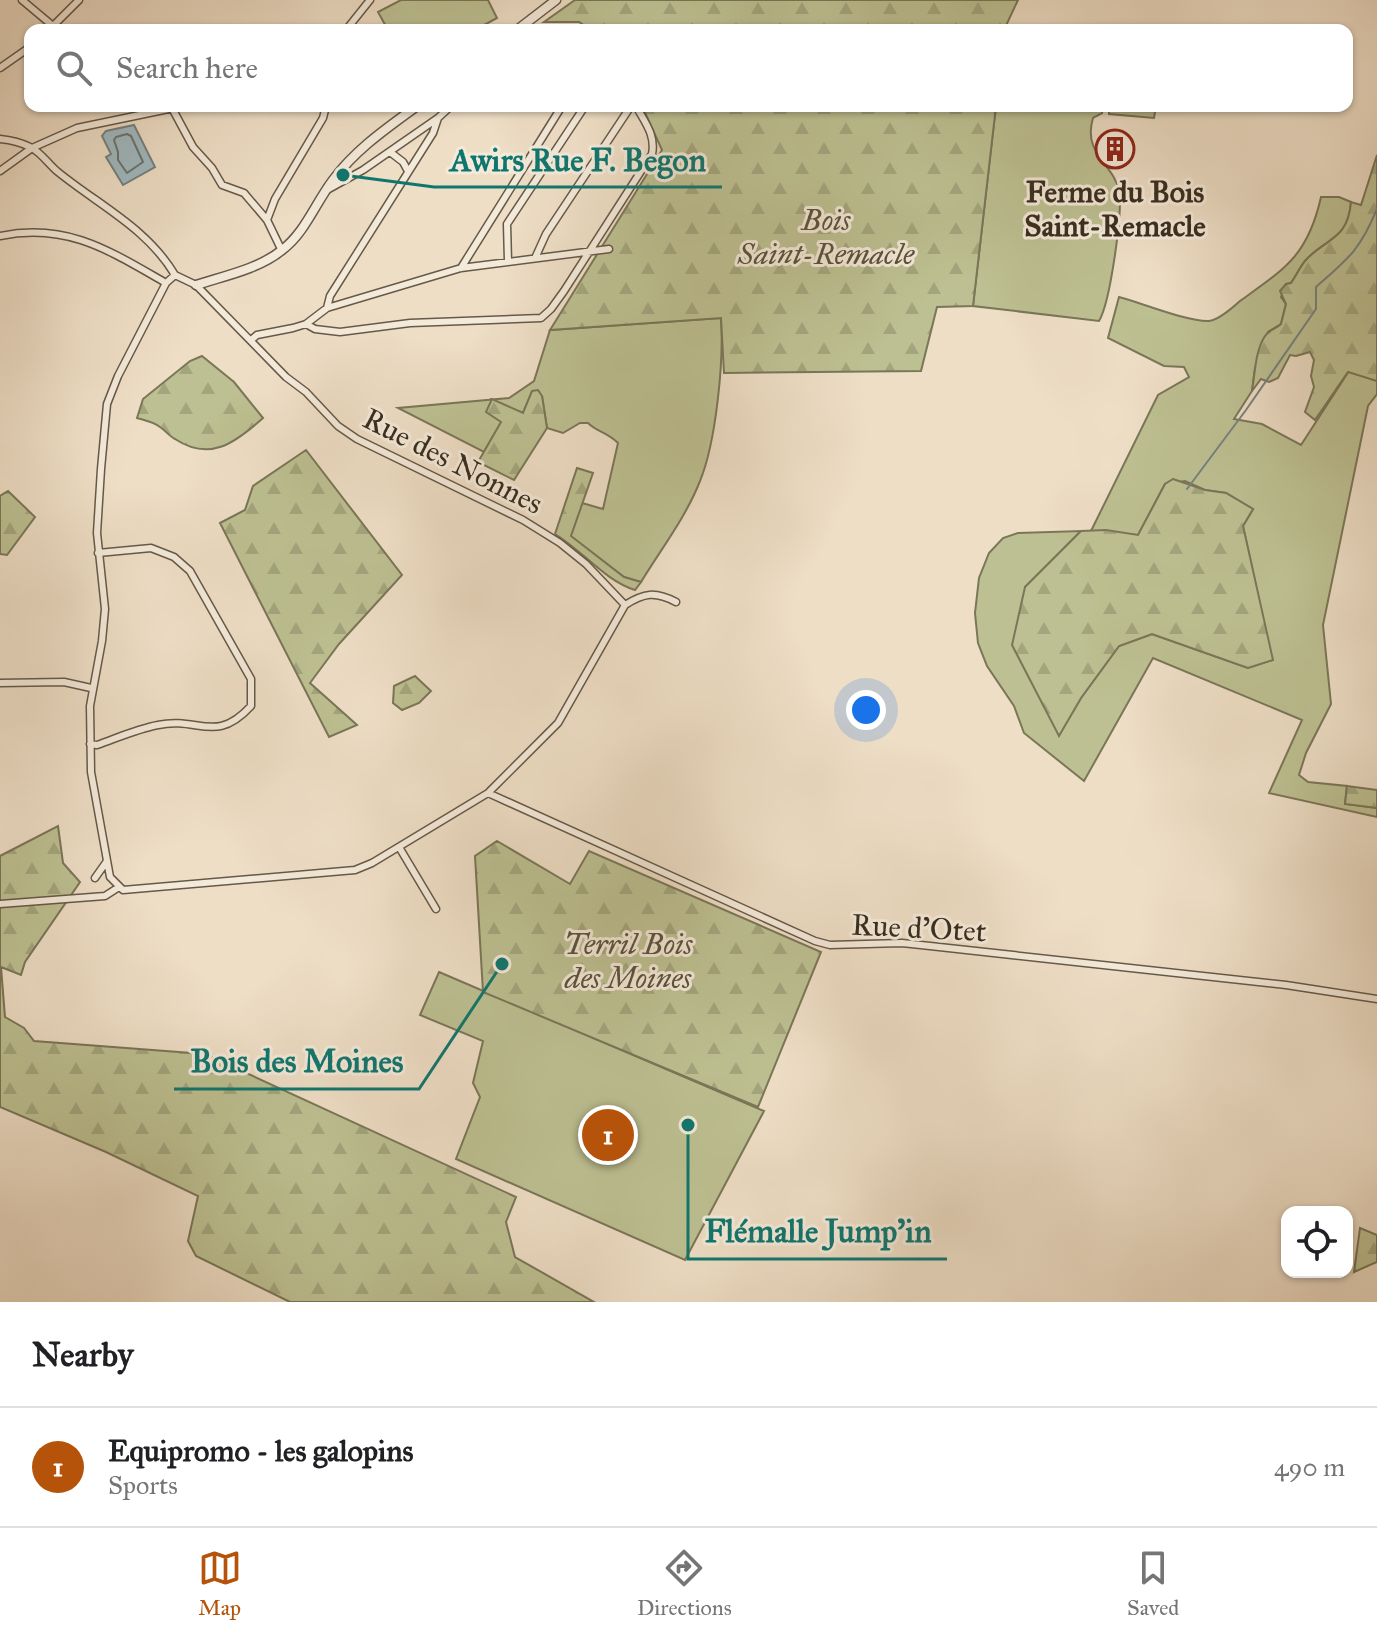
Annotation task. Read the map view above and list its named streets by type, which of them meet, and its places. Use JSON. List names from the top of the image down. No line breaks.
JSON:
{"streets":{"street":["Rue des Nonnes","Rue d'Otet"]},"parks":["Bois Saint-Remacle","Terril Bois des Moines"],"places":{"building":["Ferme du Bois Saint-Remacle"],"other":["Awirs Rue F. Begon","Bois des Moines","Flémalle Jump'in"]},"page":{"search":"Search here","pins":"1","heading":"Nearby","list":[{"mark":"1","name":"Equipromo - les galopins","note":"Sports","value":"490 m"}],"nav":["Map","Directions","Saved"]}}
